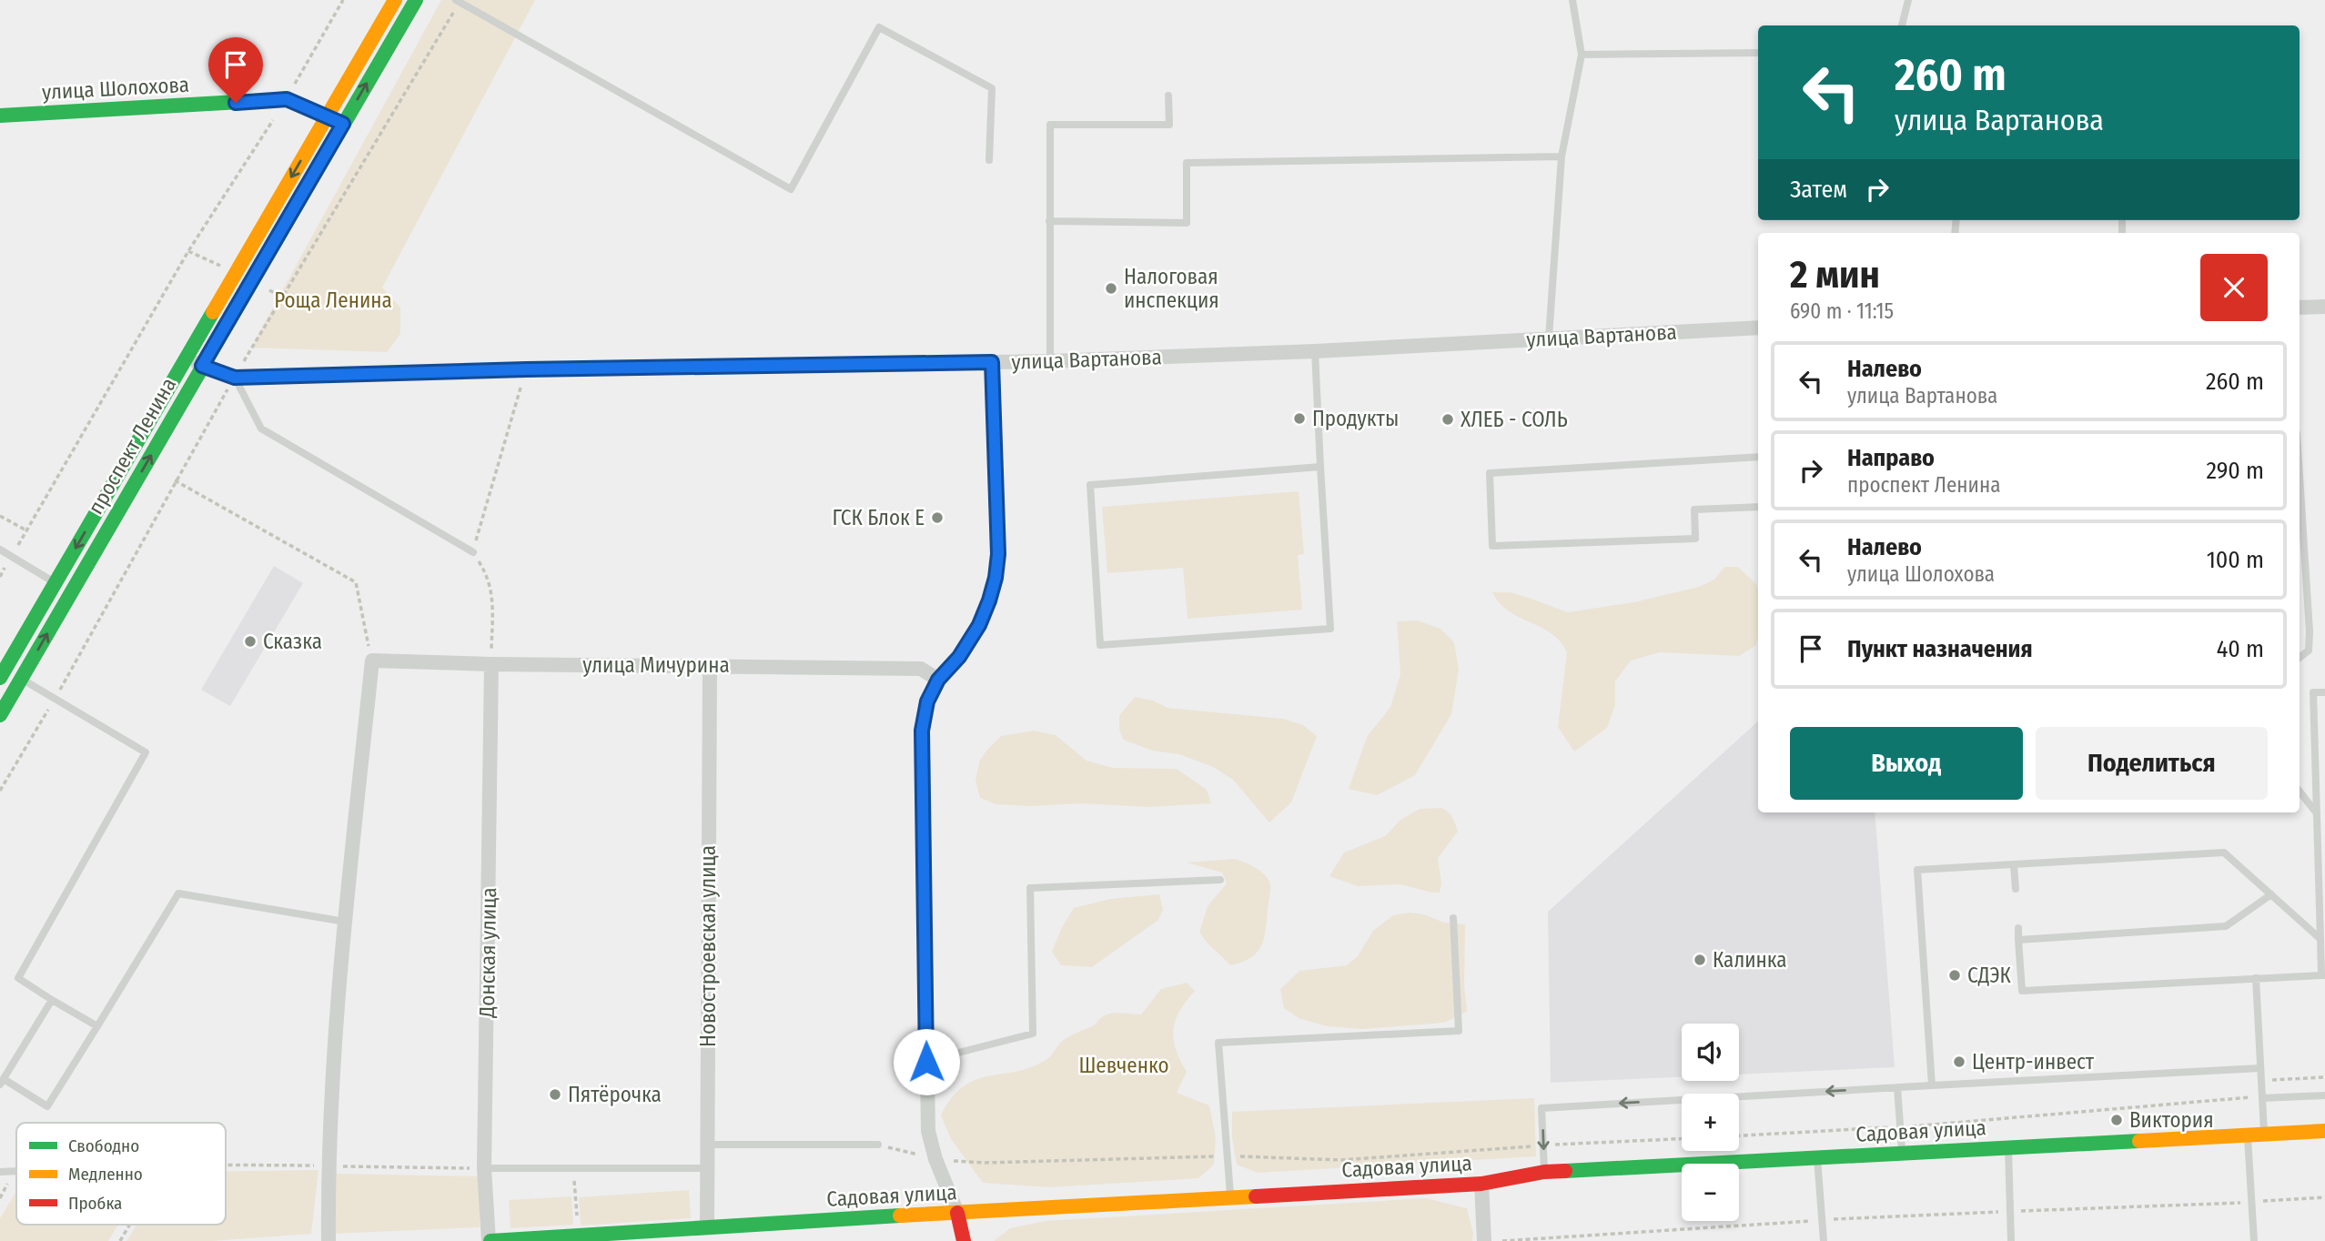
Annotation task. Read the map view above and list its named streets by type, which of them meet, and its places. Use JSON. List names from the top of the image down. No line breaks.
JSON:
{"streets":{"street":["улица Шолохова","улица Вартанова","проспект Ленина","улица Мичурина","Новостроевская улица","Донская улица","Садовая улица"]},"crossings":[["улица Шолохова","проспект Ленина"],["улица Вартанова","проспект Ленина"],["улица Мичурина","Новостроевская улица"],["улица Мичурина","Донская улица"],["Новостроевская улица","Садовая улица"],["Донская улица","Садовая улица"]],"parks":["Роща Ленина","Шевченко"],"places":["Налоговая инспекция","Продукты","ХЛЕБ - СОЛЬ","ГСК Блок Е","Сказка","Калинка","СДЭК","Центр-инвест","Пятёрочка","Виктория"],"legend":["Свободно","Медленно","Пробка"],"page":{"turn":["260 m","улица Вартанова"],"then":"Затем","heading":["2 мин","690 m · 11:15"],"list":[{"name":"Налево","note":"улица Вартанова","value":"260 m"},{"name":"Направо","note":"проспект Ленина","value":"290 m"},{"name":"Налево","note":"улица Шолохова","value":"100 m"},{"name":"Пункт назначения","value":"40 m"}],"buttons":["Выход","Поделиться"],"map_buttons":["+","−"]}}
